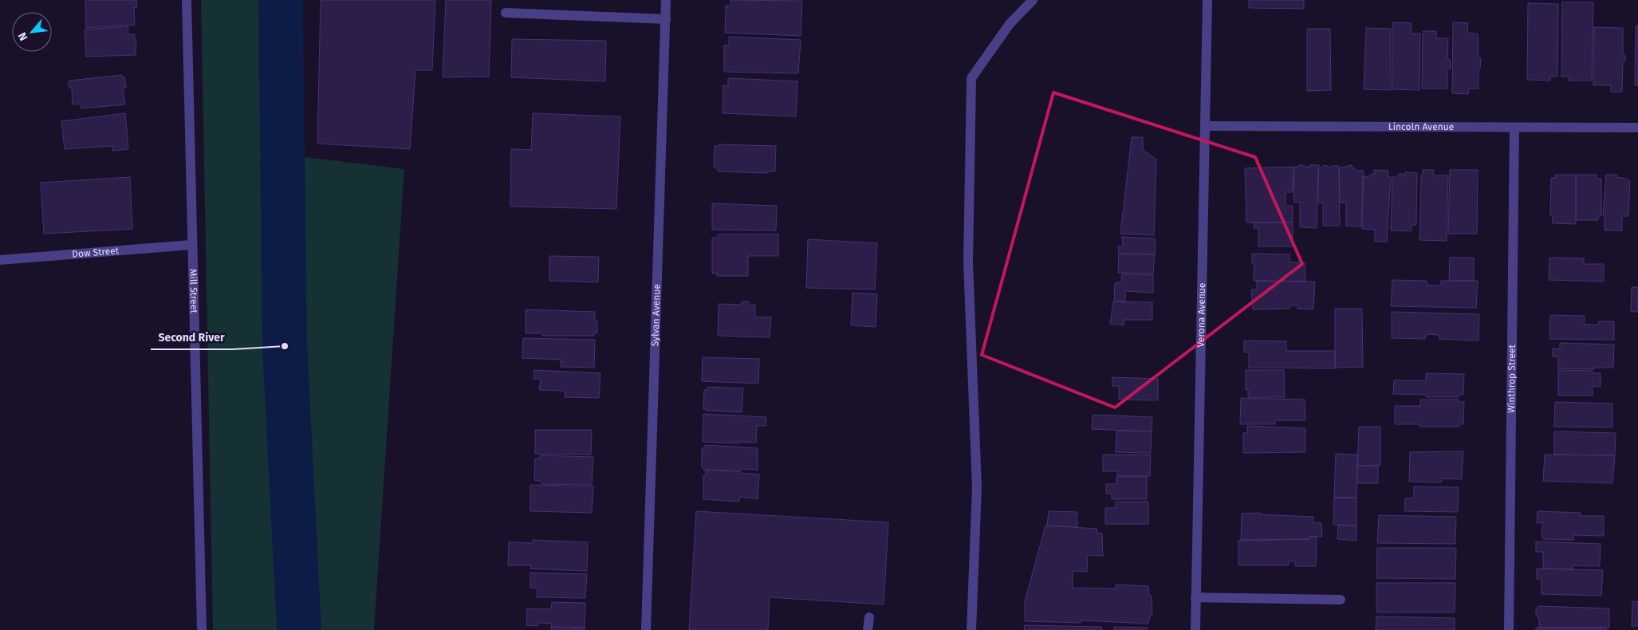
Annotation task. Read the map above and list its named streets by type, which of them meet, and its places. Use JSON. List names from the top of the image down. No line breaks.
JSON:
{"streets":{"street":["Lincoln Avenue","Dow Street","Mill Street","Sylvan Avenue","Verona Avenue","Winthrop Street"]},"crossings":[["Lincoln Avenue","Verona Avenue"],["Lincoln Avenue","Winthrop Street"],["Dow Street","Mill Street"]],"places":["Second River"],"north":"bottom left"}
